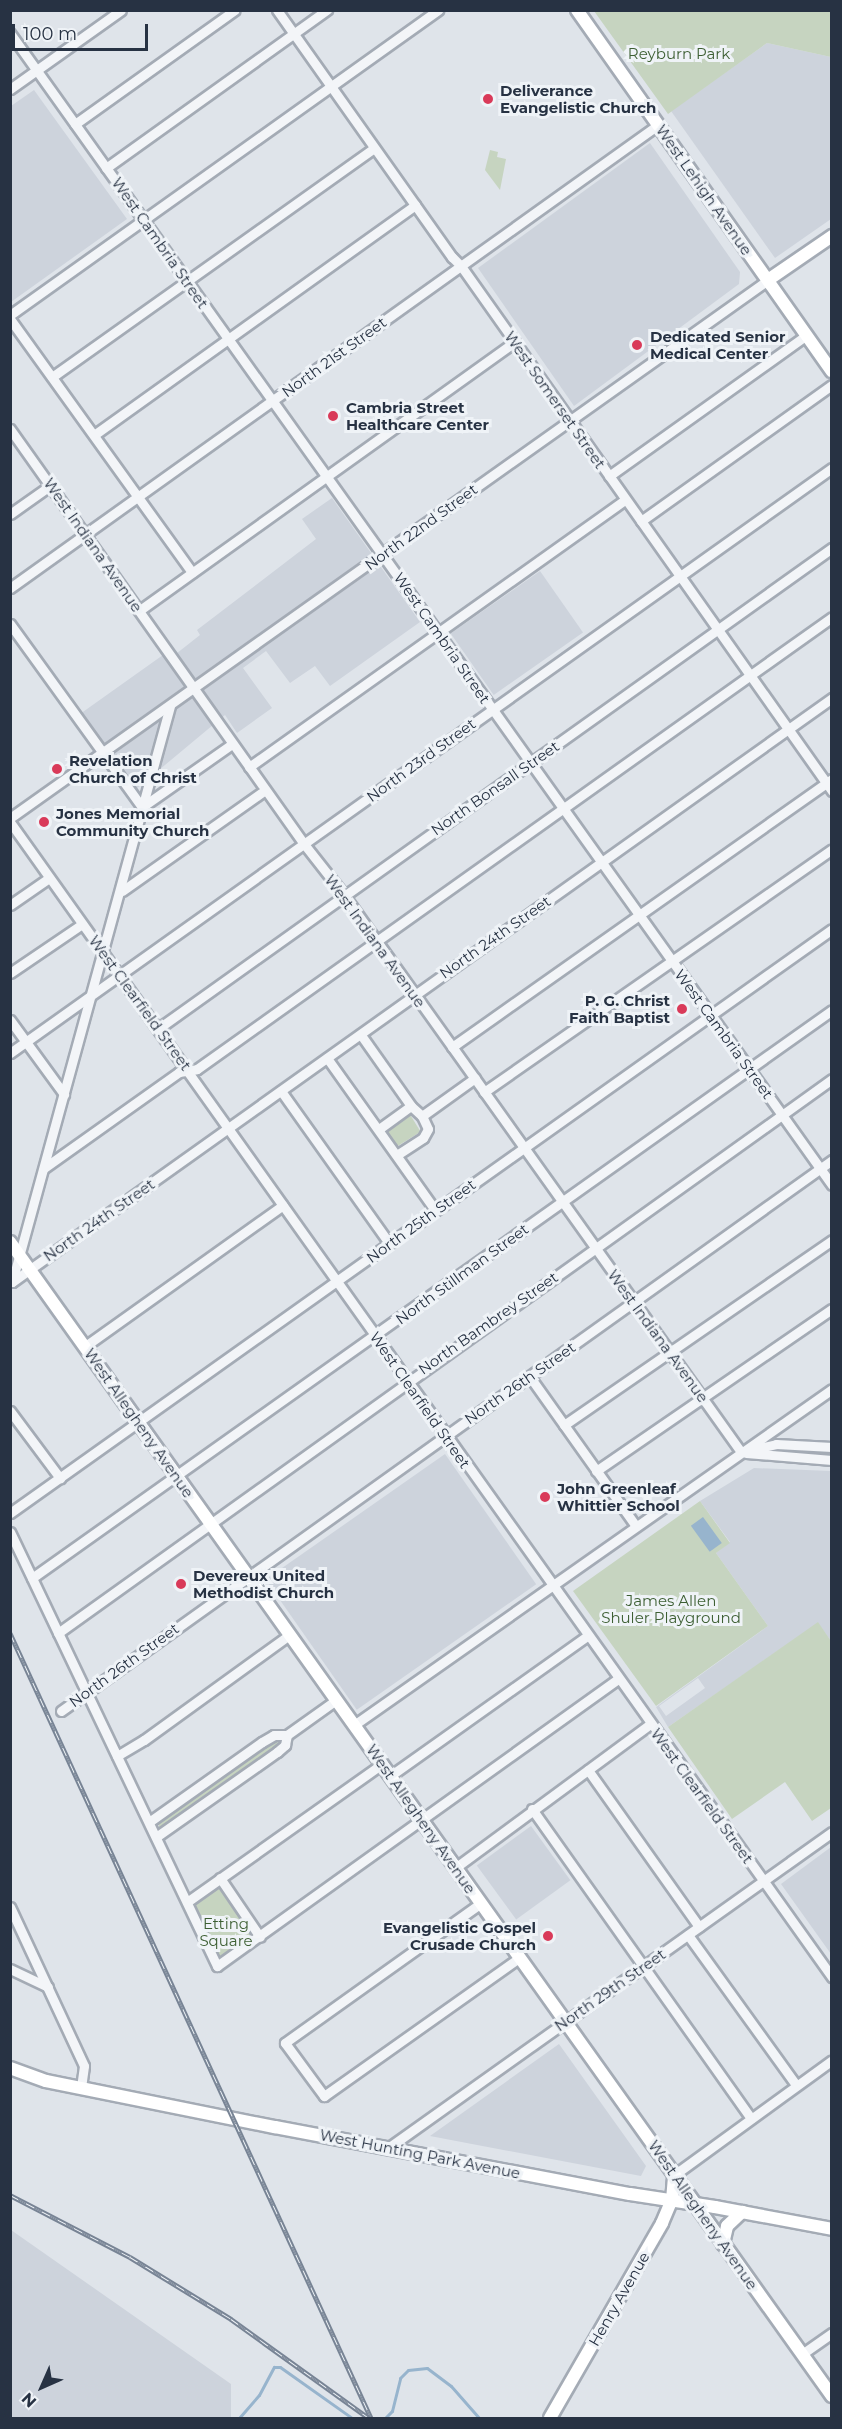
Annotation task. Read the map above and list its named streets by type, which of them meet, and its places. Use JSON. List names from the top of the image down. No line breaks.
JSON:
{"streets":{"main road":["West Lehigh Avenue","North 22nd Street","West Allegheny Avenue","West Hunting Park Avenue","Henry Avenue"],"street":["West Cambria Street","North 21st Street","West Somerset Street","West Indiana Avenue","North 23rd Street","North Bonsall Street","North 24th Street","West Clearfield Street","North 25th Street","North Stillman Street","North Bambrey Street","North 26th Street","North 29th Street"]},"crossings":[["West Lehigh Avenue","North 21st Street"],["West Lehigh Avenue","North 22nd Street"],["West Cambria Street","North 21st Street"],["West Cambria Street","North 22nd Street"],["West Cambria Street","North 23rd Street"],["West Cambria Street","North Bonsall Street"],["West Cambria Street","North 24th Street"],["West Cambria Street","North 25th Street"],["West Cambria Street","North Stillman Street"],["West Cambria Street","North Bambrey Street"],["West Cambria Street","North 26th Street"],["North 21st Street","West Somerset Street"],["North 21st Street","West Indiana Avenue"],["West Somerset Street","North 22nd Street"],["West Somerset Street","North 23rd Street"],["West Somerset Street","North Bonsall Street"],["West Somerset Street","North 24th Street"],["North 22nd Street","West Indiana Avenue"],["North 22nd Street","West Clearfield Street"],["West Indiana Avenue","North 23rd Street"],["West Indiana Avenue","North Bonsall Street"],["West Indiana Avenue","North 24th Street"],["West Indiana Avenue","North 25th Street"],["West Indiana Avenue","North Stillman Street"],["West Indiana Avenue","North Bambrey Street"],["West Indiana Avenue","North 26th Street"],["North 23rd Street","West Clearfield Street"],["North Bonsall Street","West Clearfield Street"],["North 24th Street","West Clearfield Street"],["North 24th Street","West Allegheny Avenue"],["West Clearfield Street","North 25th Street"],["West Clearfield Street","North Stillman Street"],["West Clearfield Street","North Bambrey Street"],["West Clearfield Street","North 26th Street"],["West Clearfield Street","North 29th Street"],["North 25th Street","West Allegheny Avenue"],["North Stillman Street","West Allegheny Avenue"],["North Bambrey Street","West Allegheny Avenue"],["North 26th Street","West Allegheny Avenue"],["West Allegheny Avenue","North 29th Street"],["West Allegheny Avenue","West Hunting Park Avenue"],["West Allegheny Avenue","Henry Avenue"],["North 29th Street","West Hunting Park Avenue"],["West Hunting Park Avenue","Henry Avenue"]],"parks":["Reyburn Park","James Allen Shuler Playground","Etting Square"],"places":["Deliverance Evangelistic Church","Dedicated Senior Medical Center","Cambria Street Healthcare Center","Revelation Church of Christ","Jones Memorial Community Church","P. G. Christ Faith Baptist","John Greenleaf Whittier School","Devereux United Methodist Church","Evangelistic Gospel Crusade Church"],"scale_bar":"100 m","north":"bottom left"}
